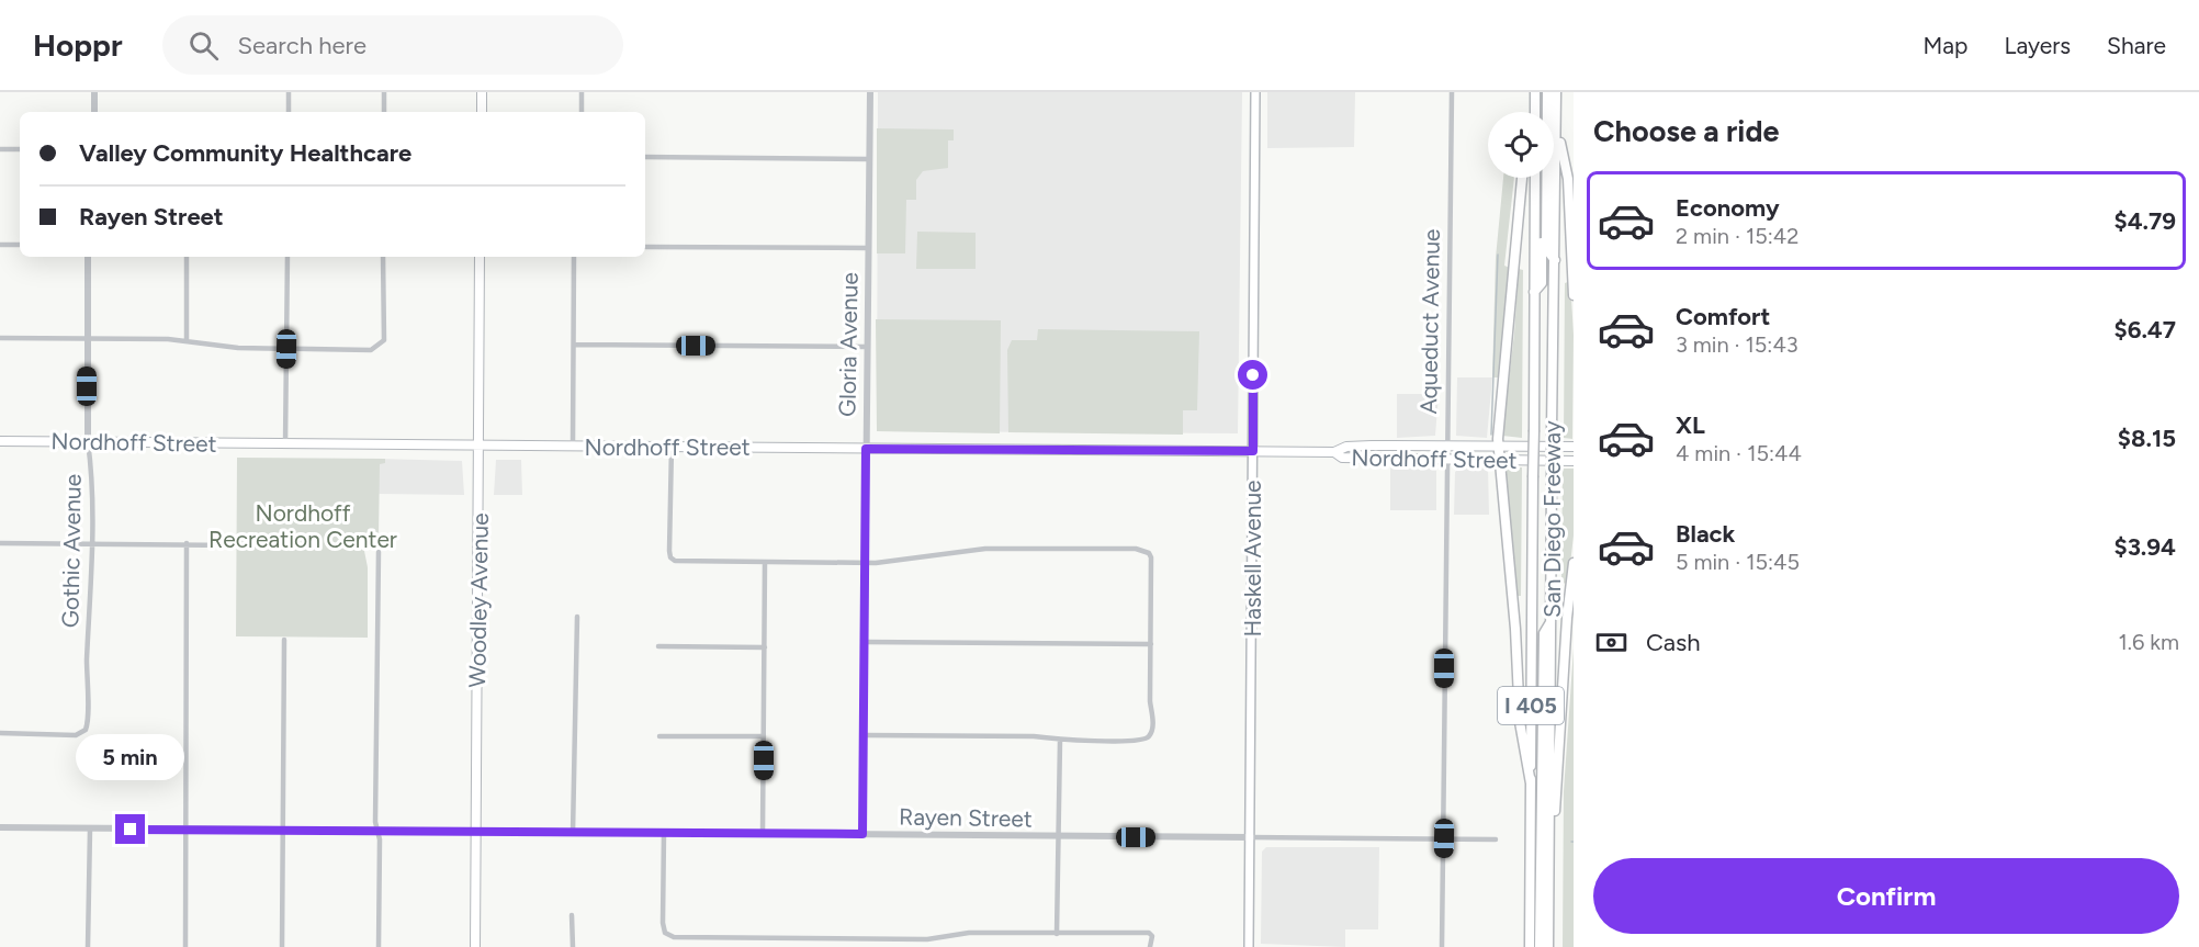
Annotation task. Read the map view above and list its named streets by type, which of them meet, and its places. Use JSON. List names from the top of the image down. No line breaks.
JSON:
{"streets":{"highway":["San Diego Freeway","I 405"],"main road":["Nordhoff Street","Haskell Avenue","Woodley Avenue"],"street":["Aqueduct Avenue","Gloria Avenue","Gothic Avenue","Rayen Street"]},"crossings":[["Aqueduct Avenue","Nordhoff Street"],["Aqueduct Avenue","Rayen Street"],["Gloria Avenue","Nordhoff Street"],["Gloria Avenue","Rayen Street"],["Nordhoff Street","Gothic Avenue"],["Nordhoff Street","Haskell Avenue"],["Nordhoff Street","Woodley Avenue"],["Haskell Avenue","Rayen Street"],["Woodley Avenue","Rayen Street"]],"parks":["Nordhoff Recreation Center"],"page":{"header":"Hoppr","search":"Search here","nav":["Map","Layers","Share"],"heading":"Choose a ride","banner":["Valley Community Healthcare","Rayen Street"],"list":[{"name":"Economy","note":"2 min · 15:42","value":"$4.79"},{"name":"Comfort","note":"3 min · 15:43","value":"$6.47"},{"name":"XL","note":"4 min · 15:44","value":"$8.15"},{"name":"Black","note":"5 min · 15:45","value":"$3.94"}],"pay":["Cash","1.6 km"],"bubble":"5 min","buttons":"Confirm"}}
